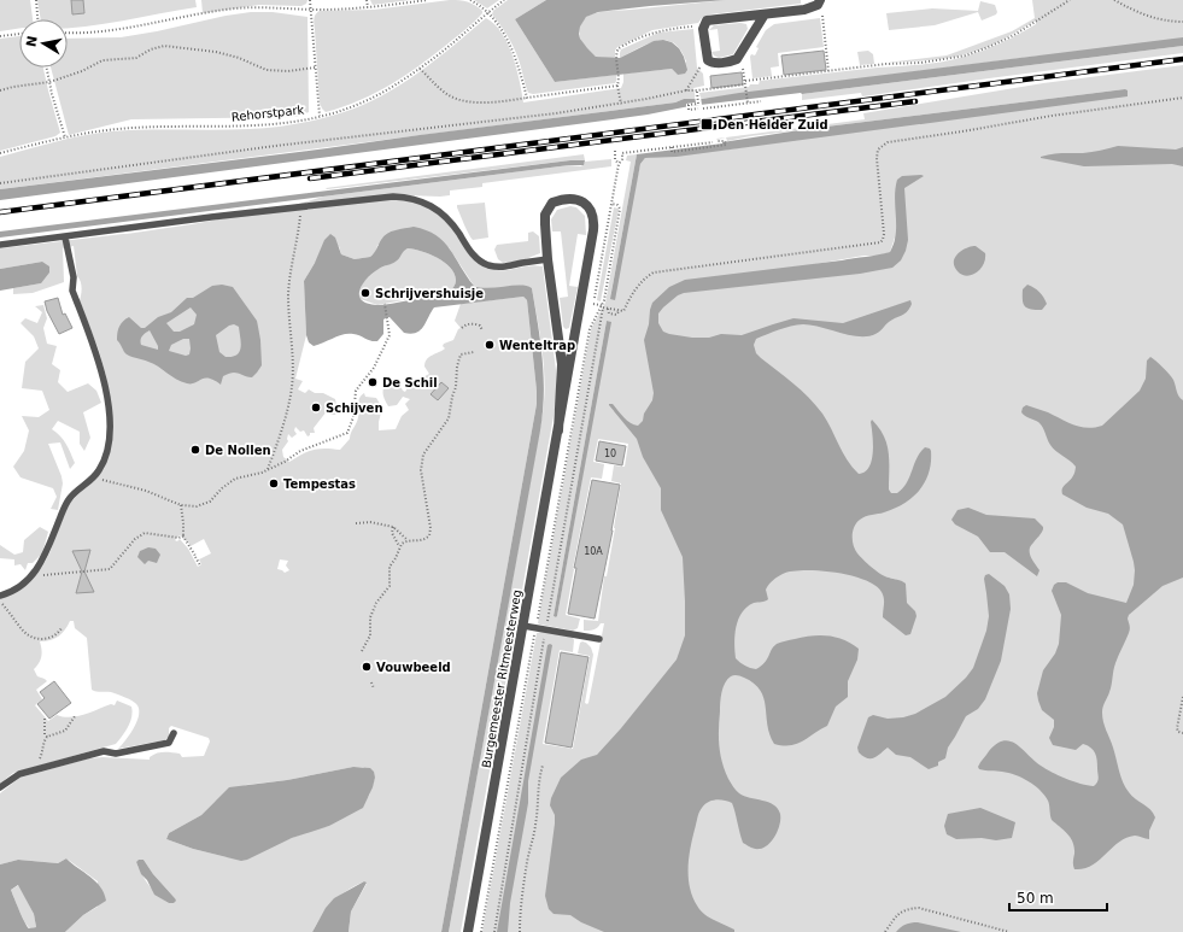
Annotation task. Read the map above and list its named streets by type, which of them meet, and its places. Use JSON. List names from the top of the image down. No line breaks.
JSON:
{"streets":{"street":["Burgemeester Ritmeesterweg"],"path":["Rehorstpark"]},"places":{"transit":["Den Helder Zuid"],"other":["Schrijvershuisje","Wenteltrap","De Schil","Schijven","De Nollen","Tempestas","Vouwbeeld"]},"house_numbers":["10","10A"],"scale_bar":"50 m","north":"left"}
